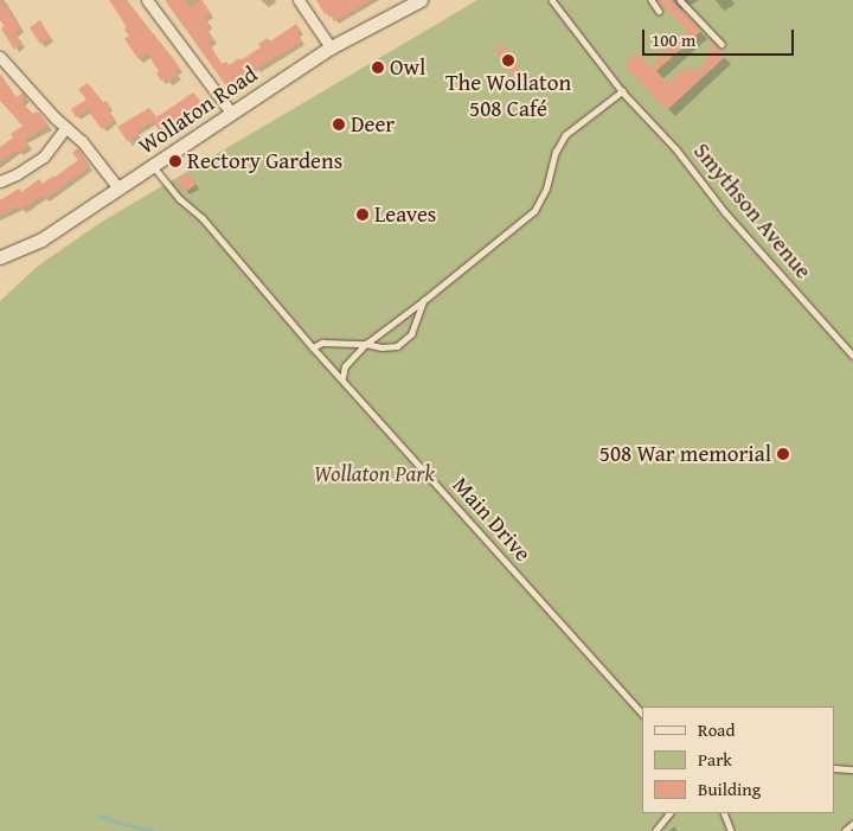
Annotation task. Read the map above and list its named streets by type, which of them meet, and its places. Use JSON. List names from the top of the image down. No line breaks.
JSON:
{"streets":{"street":["Wollaton Road"],"lane":["Smythson Avenue","Main Drive"]},"crossings":[["Wollaton Road","Main Drive"]],"parks":["Wollaton Park"],"places":["The Wollaton 508 Café","Owl","Deer","Rectory Gardens","Leaves","508 War memorial"],"legend":["Road","Park","Building"],"scale_bar":"100 m"}
